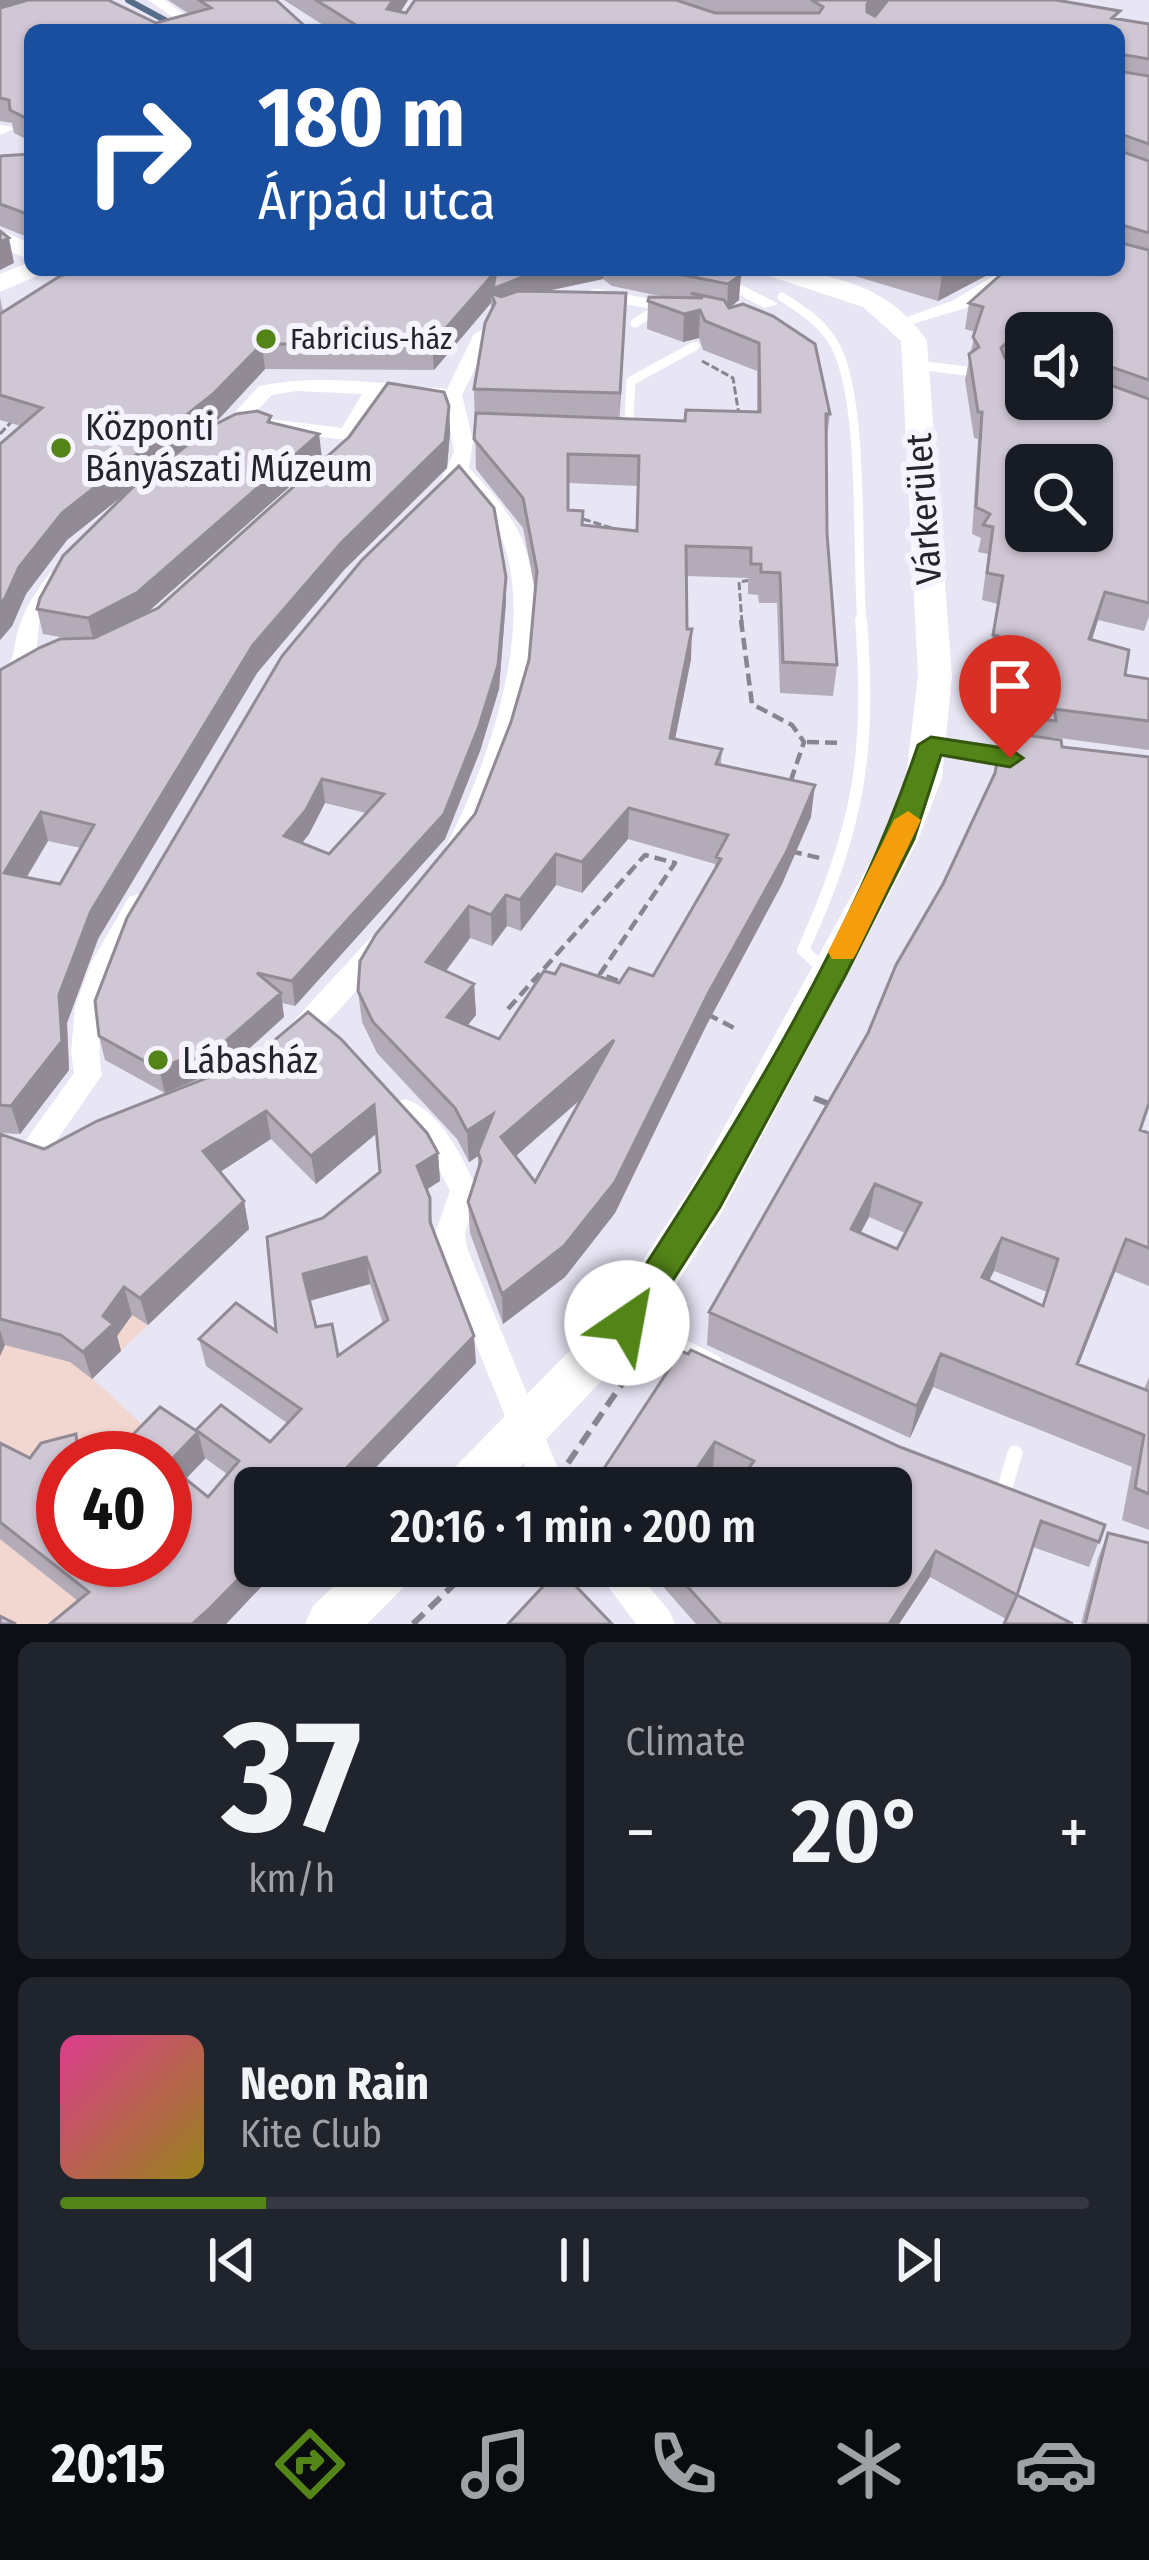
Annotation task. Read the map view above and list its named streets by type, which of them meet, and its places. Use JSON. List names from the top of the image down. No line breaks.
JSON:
{"streets":{"street":["Várkerület"]},"places":["Fabricius-ház","Központi Bányászati Múzeum","Lábasház"],"page":{"turn":["180 m","Árpád utca"],"limit":"40","trip":"20:16 · 1 min · 200 m","tile":[["37","km/h"],"Climate"],"heat":["−","20°","+"],"song":["Neon Rain","Kite Club"],"tabs":"20:15"}}
